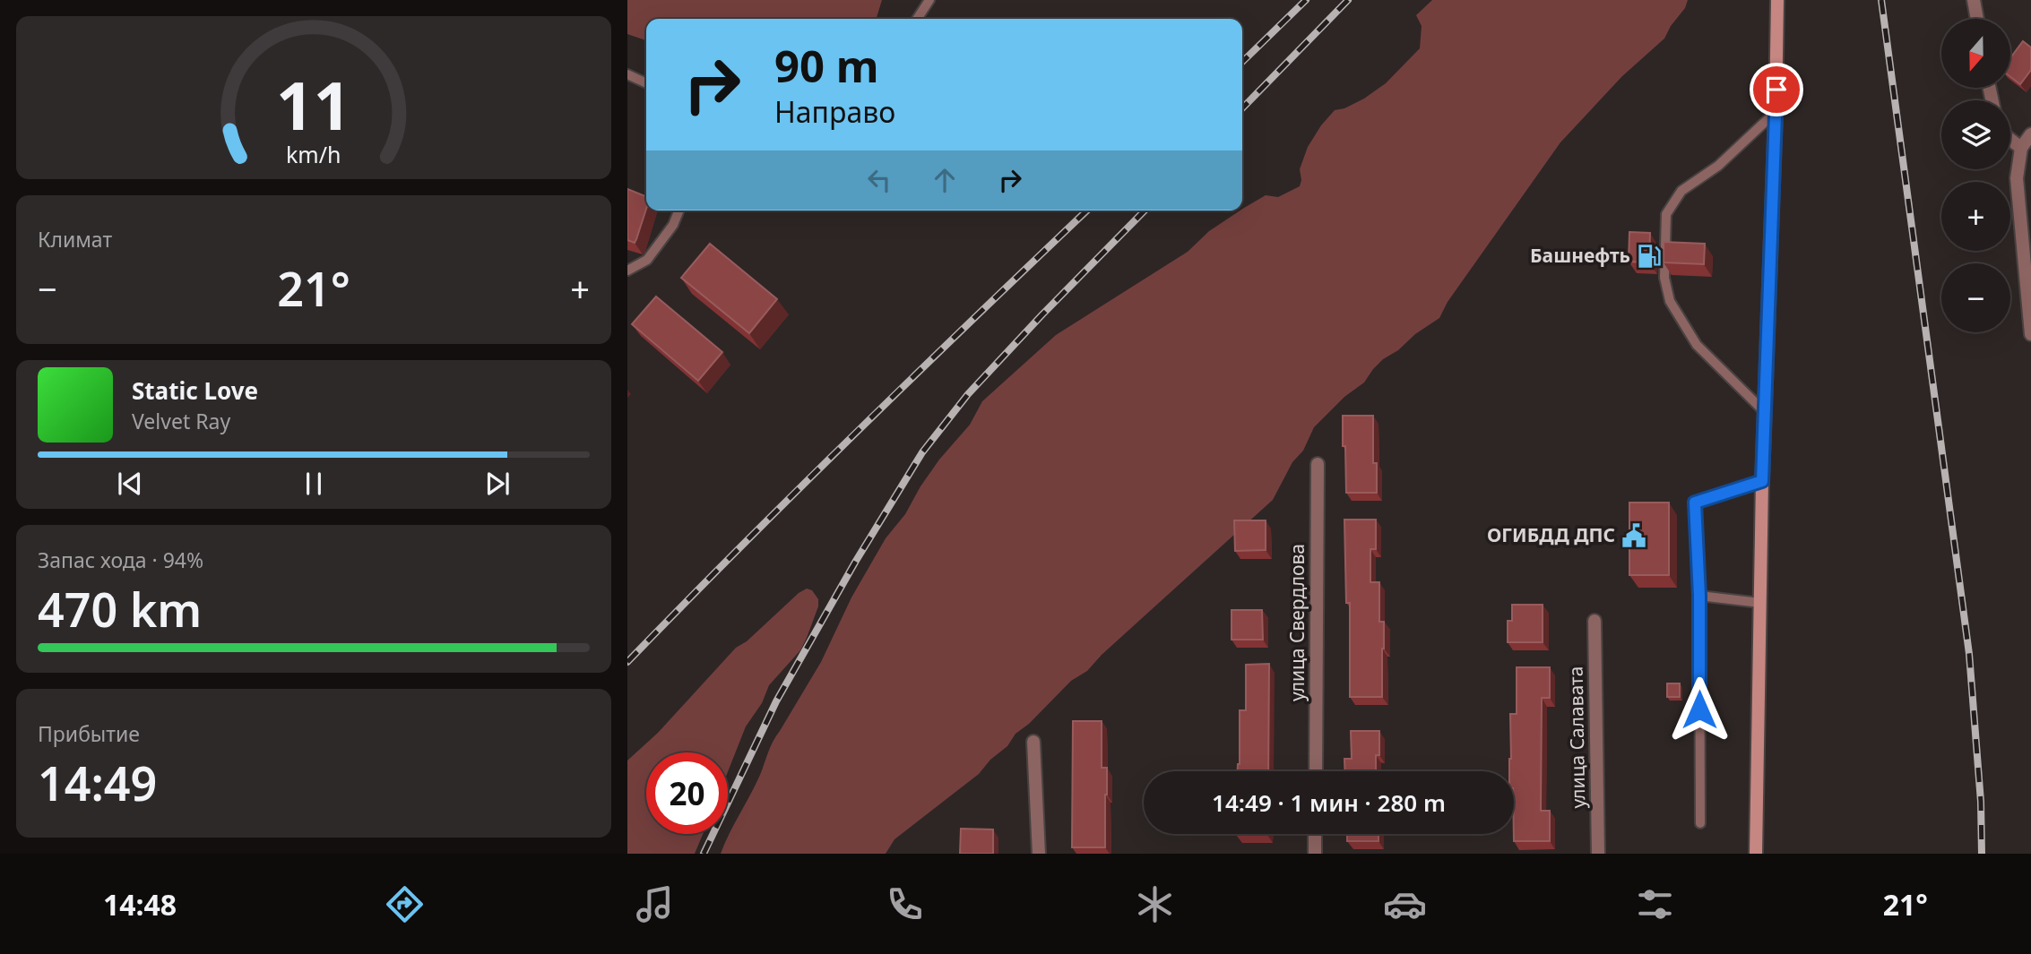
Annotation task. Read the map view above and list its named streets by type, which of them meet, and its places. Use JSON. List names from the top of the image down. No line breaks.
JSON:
{"streets":{"street":["улица Свердлова","улица Салавата"]},"places":{"fuel station":["Башнефть"],"public building":["ОГИБДД ДПС"]},"north":"bottom","page":{"map_buttons":["+","−"],"turn":["90 m","Направо"],"tile":["Климат",["Запас хода · 94%","470 km"],["Прибытие","14:49"]],"heat":["−","21°","+"],"song":["Static Love","Velvet Ray"],"limit":"20","trip":"14:49 · 1 мин · 280 m","tabs":["14:48","21°"],"gauge":["11","km/h"]}}
